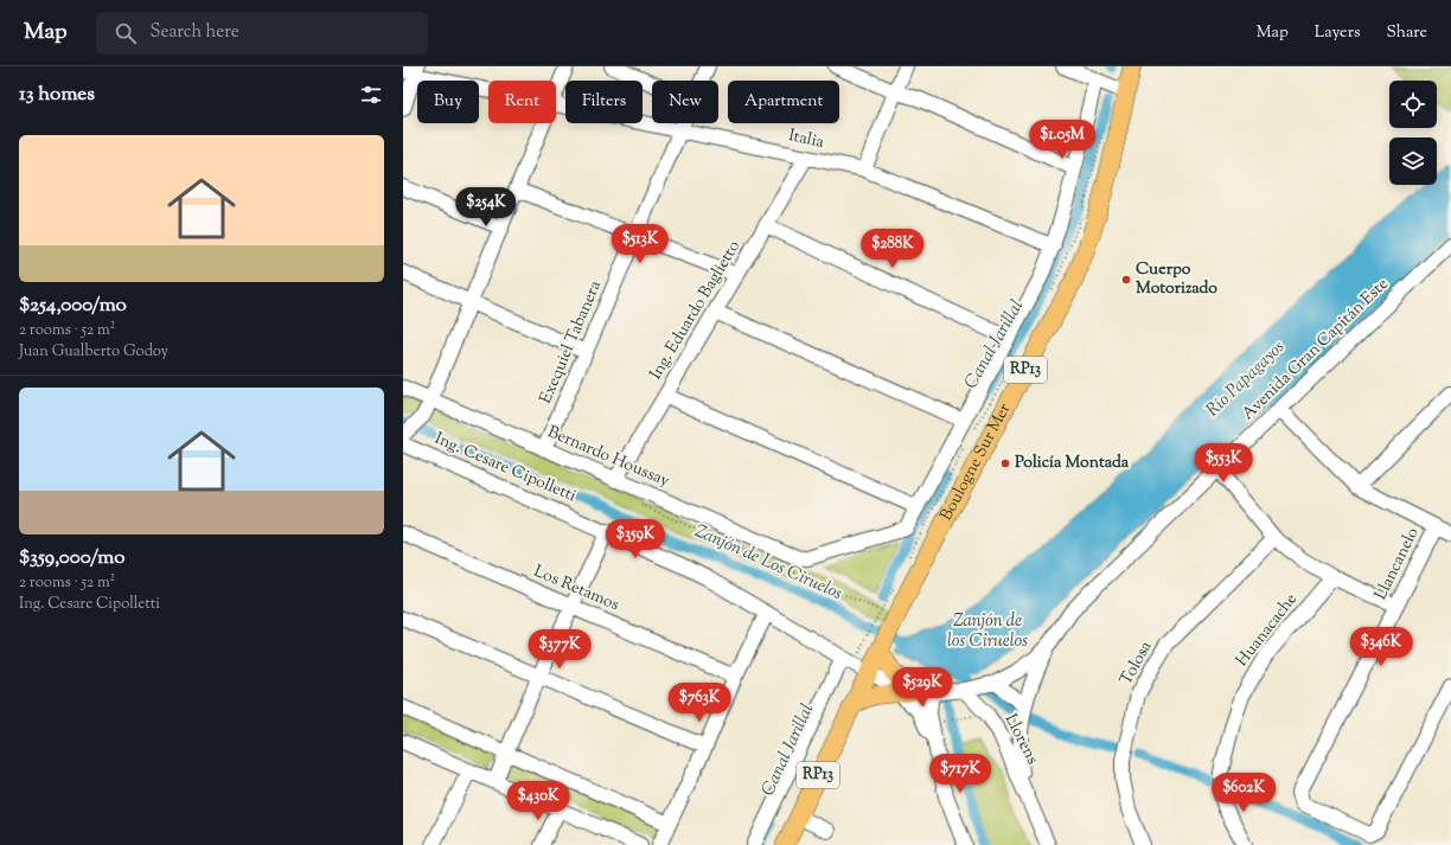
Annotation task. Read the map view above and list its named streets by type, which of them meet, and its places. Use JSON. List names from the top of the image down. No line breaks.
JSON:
{"streets":{"main road":["RP13","Boulogne Sur Mer"],"street":["Italia","Ing. Eduardo Baglietto","Exequiel Tabanera","Avenida Gran Capitán Este","Bernardo Houssay","Ing. Cesare Cipolletti","Llancanelo","Los Retamos","Huanacache","Tolosa","Llorens"]},"crossings":[["Italia","Ing. Eduardo Baglietto"],["Italia","Exequiel Tabanera"],["Ing. Eduardo Baglietto","Bernardo Houssay"],["Exequiel Tabanera","Bernardo Houssay"],["Avenida Gran Capitán Este","Llorens"],["Boulogne Sur Mer","Ing. Cesare Cipolletti"]],"water":["Canal Jarillal","Río Papagayos","Zanjón de Los Ciruelos","Zanjón de los Ciruelos"],"places":["Cuerpo Motorizado","Policía Montada"],"page":{"header":"Map","search":"Search here","nav":["Map","Layers","Share"],"heading":"13 homes","chip":["Buy","Rent","Filters","New","Apartment"],"price":["$1.05M","$254K","$513K","$288K","$553K","$359K","$346K","$377K","$529K","$763K","$717K","$602K","$430K"],"list":[{"name":"$254,000/mo","note":"2 rooms · 52 m² · Juan Gualberto Godoy"},{"name":"$359,000/mo","note":"2 rooms · 52 m² · Ing. Cesare Cipolletti"}]}}
